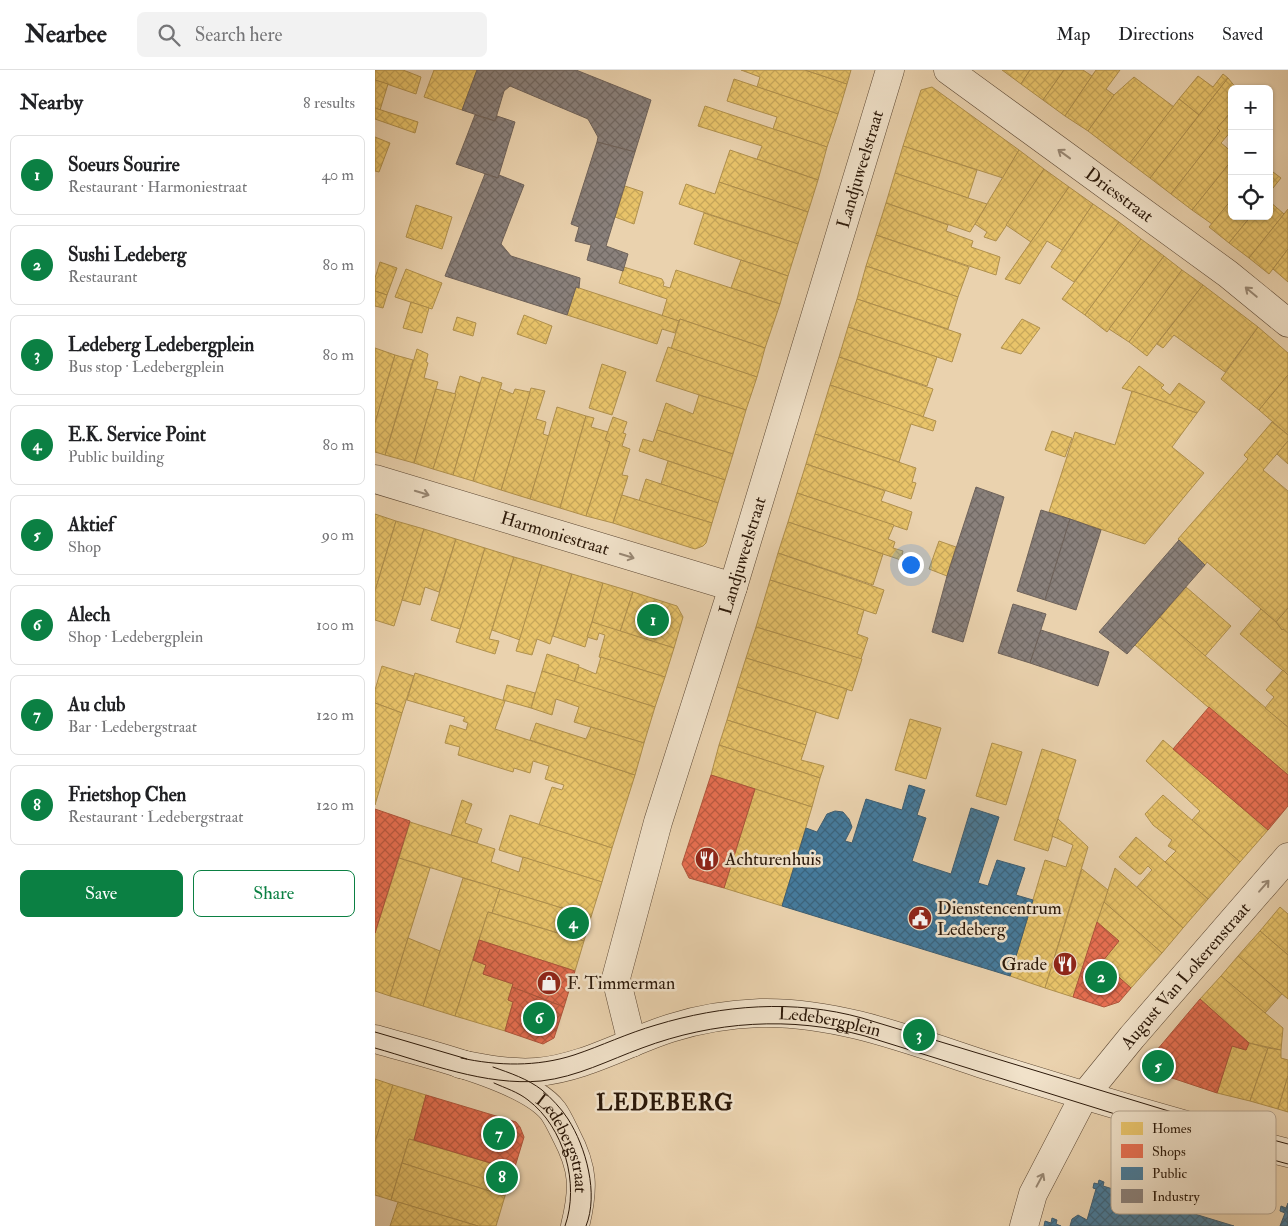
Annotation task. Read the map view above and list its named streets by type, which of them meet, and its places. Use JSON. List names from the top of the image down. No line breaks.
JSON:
{"streets":{"street":["Landjuweelstraat","Driesstraat","Harmoniestraat","August Van Lokerenstraat","Ledebergplein","Ledebergstraat"]},"crossings":[["Landjuweelstraat","Harmoniestraat"],["Landjuweelstraat","Ledebergplein"],["August Van Lokerenstraat","Ledebergplein"],["Ledebergplein","Ledebergstraat"]],"one_way":["Driesstraat","Harmoniestraat","August Van Lokerenstraat"],"districts":["LEDEBERG"],"places":{"restaurant":["Achturenhuis","Grade"],"public building":["Dienstencentrum Ledeberg"],"shop":["F. Timmerman"]},"legend":["Homes","Shops","Public","Industry"],"page":{"header":"Nearbee","search":"Search here","nav":["Map","Directions","Saved"],"heading":["Nearby","8 results"],"map_buttons":["+","−"],"list":[{"mark":"1","name":"Soeurs Sourire","note":"Restaurant · Harmoniestraat","value":"40 m"},{"mark":"2","name":"Sushi Ledeberg","note":"Restaurant","value":"80 m"},{"mark":"3","name":"Ledeberg Ledebergplein","note":"Bus stop · Ledebergplein","value":"80 m"},{"mark":"4","name":"E.K. Service Point","note":"Public building","value":"80 m"},{"mark":"5","name":"Aktief","note":"Shop","value":"90 m"},{"mark":"6","name":"Alech","note":"Shop · Ledebergplein","value":"100 m"},{"mark":"7","name":"Au club","note":"Bar · Ledebergstraat","value":"120 m"},{"mark":"8","name":"Frietshop Chen","note":"Restaurant · Ledebergstraat","value":"120 m"}],"pins":["1","4","2","6","3","5","7","8"],"buttons":["Save","Share"]}}
